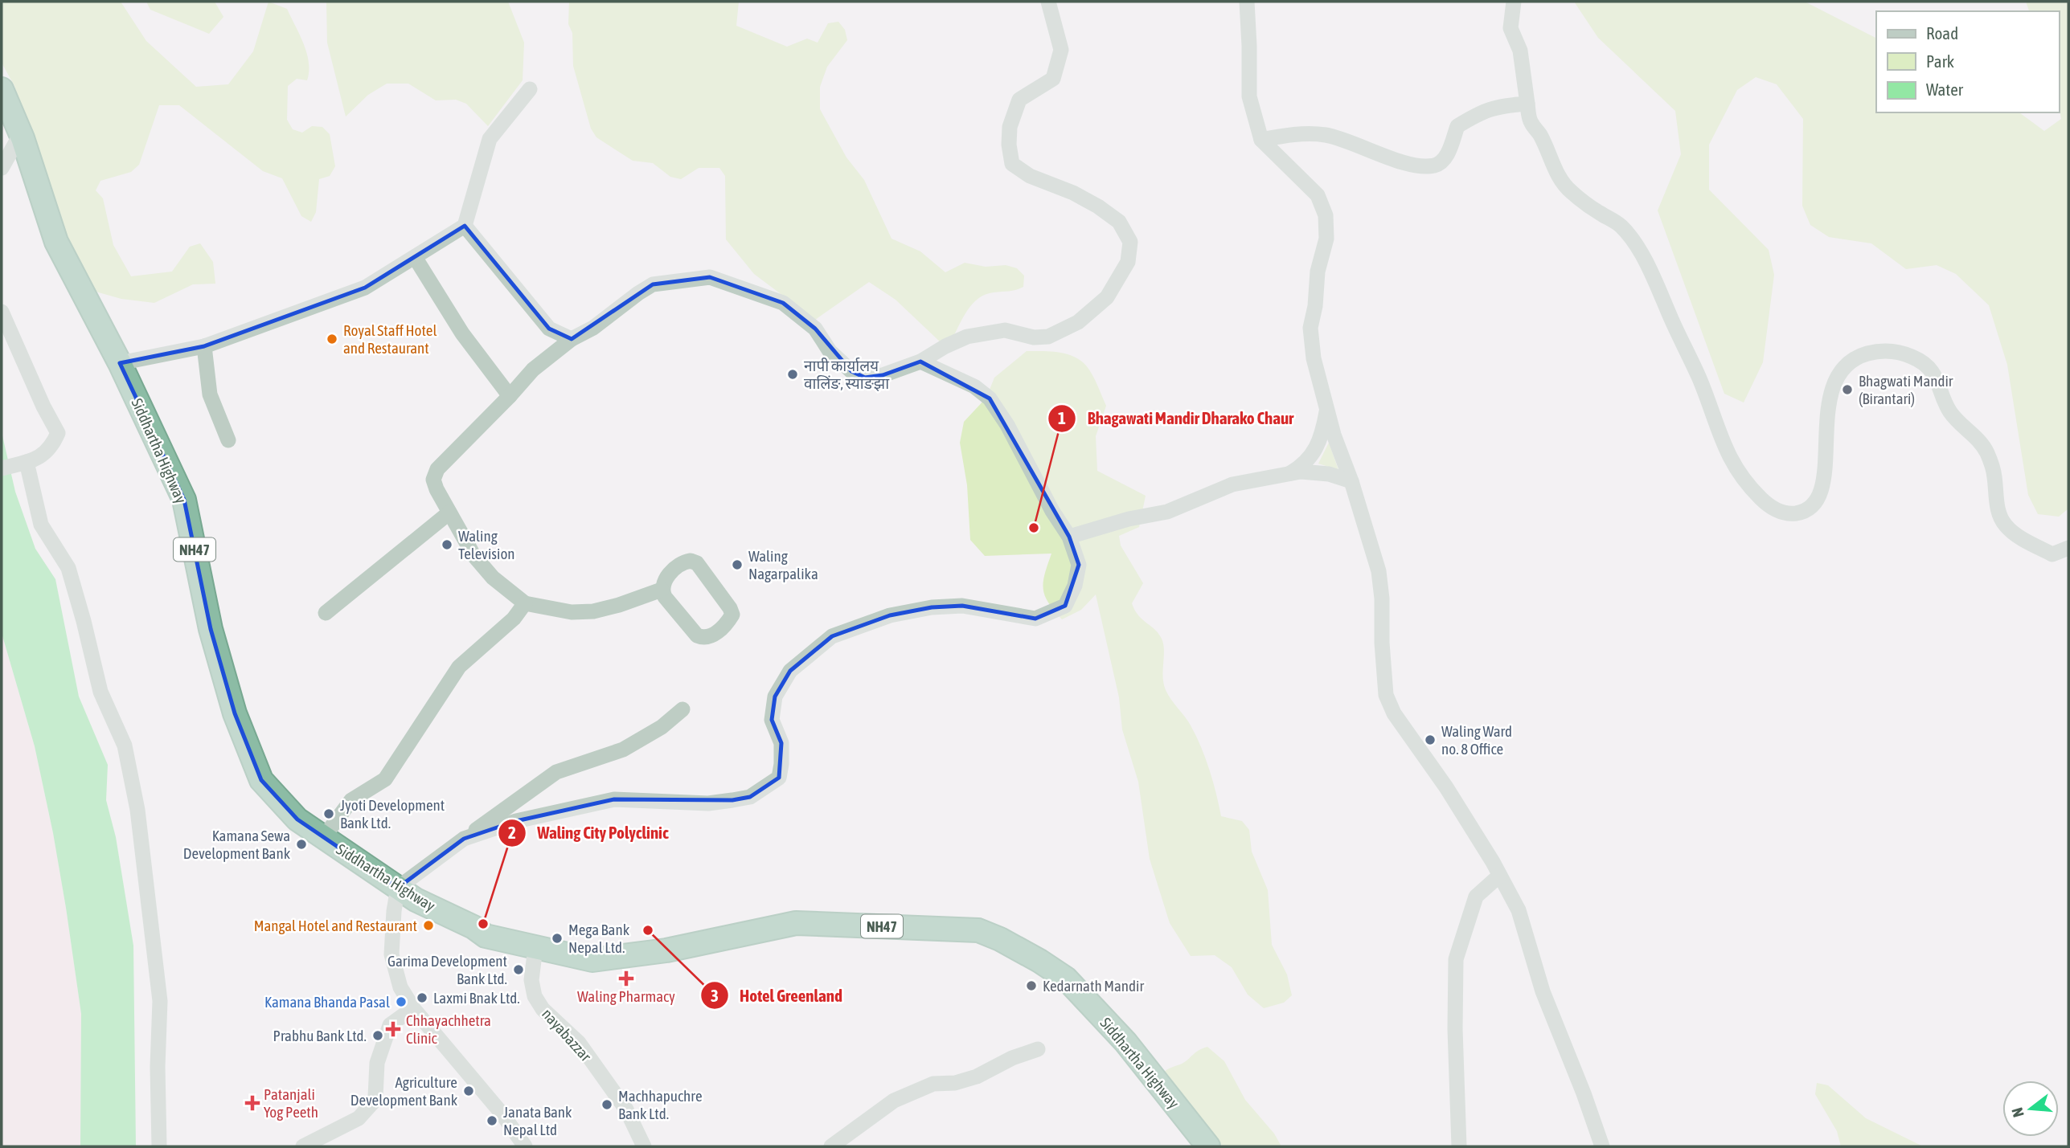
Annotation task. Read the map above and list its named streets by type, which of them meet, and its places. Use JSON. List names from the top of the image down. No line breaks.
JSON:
{"streets":{"highway":["Siddhartha Highway","NH47"],"street":["nayabazzar"]},"crossings":[["Siddhartha Highway","nayabazzar"]],"places":{"other":["Royal Staff Hotel and Restaurant","नापी कार्यालय वालिंङ, स्याङझा","Bhagwati Mandir (Birantari)","Bhagawati Mandir Dharako Chaur","Waling Television","Waling Nagarpalika","Waling Ward no. 8 Office","Jyoti Development Bank Ltd.","Kamana Sewa Development Bank","Waling City Polyclinic","Mangal Hotel and Restaurant","Hotel Greenland","Mega Bank Nepal Ltd.","Garima Development Bank Ltd.","Kedarnath Mandir","Laxmi Bnak Ltd.","Kamana Bhanda Pasal","Prabhu Bank Ltd.","Agriculture Development Bank","Machhapuchre Bank Ltd.","Janata Bank Nepal Ltd"],"health":["Waling Pharmacy","Chhayachhetra Clinic","Patanjali Yog Peeth"]},"legend":["Road","Park","Water"],"north":"left"}
